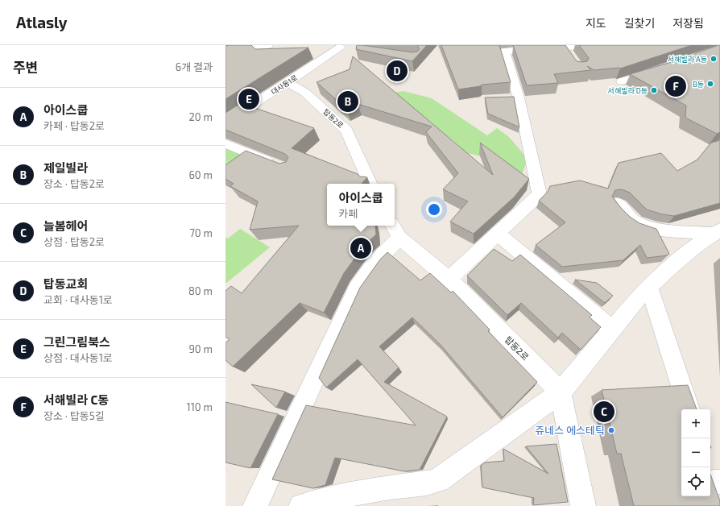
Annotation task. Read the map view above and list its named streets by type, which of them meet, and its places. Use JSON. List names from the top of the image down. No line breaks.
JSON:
{"streets":{"street":["대사동1로","탑동2로"]},"crossings":[["대사동1로","탑동2로"]],"places":["서해빌라 A동","B동","서해빌라 D동","쥬네스 에스테틱"],"page":{"header":"Atlasly","nav":["지도","길찾기","저장됨"],"heading":["주변","6개 결과"],"pins":["D","F","E","B","A","C"],"list":[{"mark":"A","name":"아이스쿱","note":"카페 · 탑동2로","value":"20 m"},{"mark":"B","name":"제일빌라","note":"장소 · 탑동2로","value":"60 m"},{"mark":"C","name":"늘봄헤어","note":"상점 · 탑동2로","value":"70 m"},{"mark":"D","name":"탑동교회","note":"교회 · 대사동1로","value":"80 m"},{"mark":"E","name":"그린그림북스","note":"상점 · 대사동1로","value":"90 m"},{"mark":"F","name":"서해빌라 C동","note":"장소 · 탑동5길","value":"110 m"}],"popup":["아이스쿱","카페"],"map_buttons":["+","−"]}}
